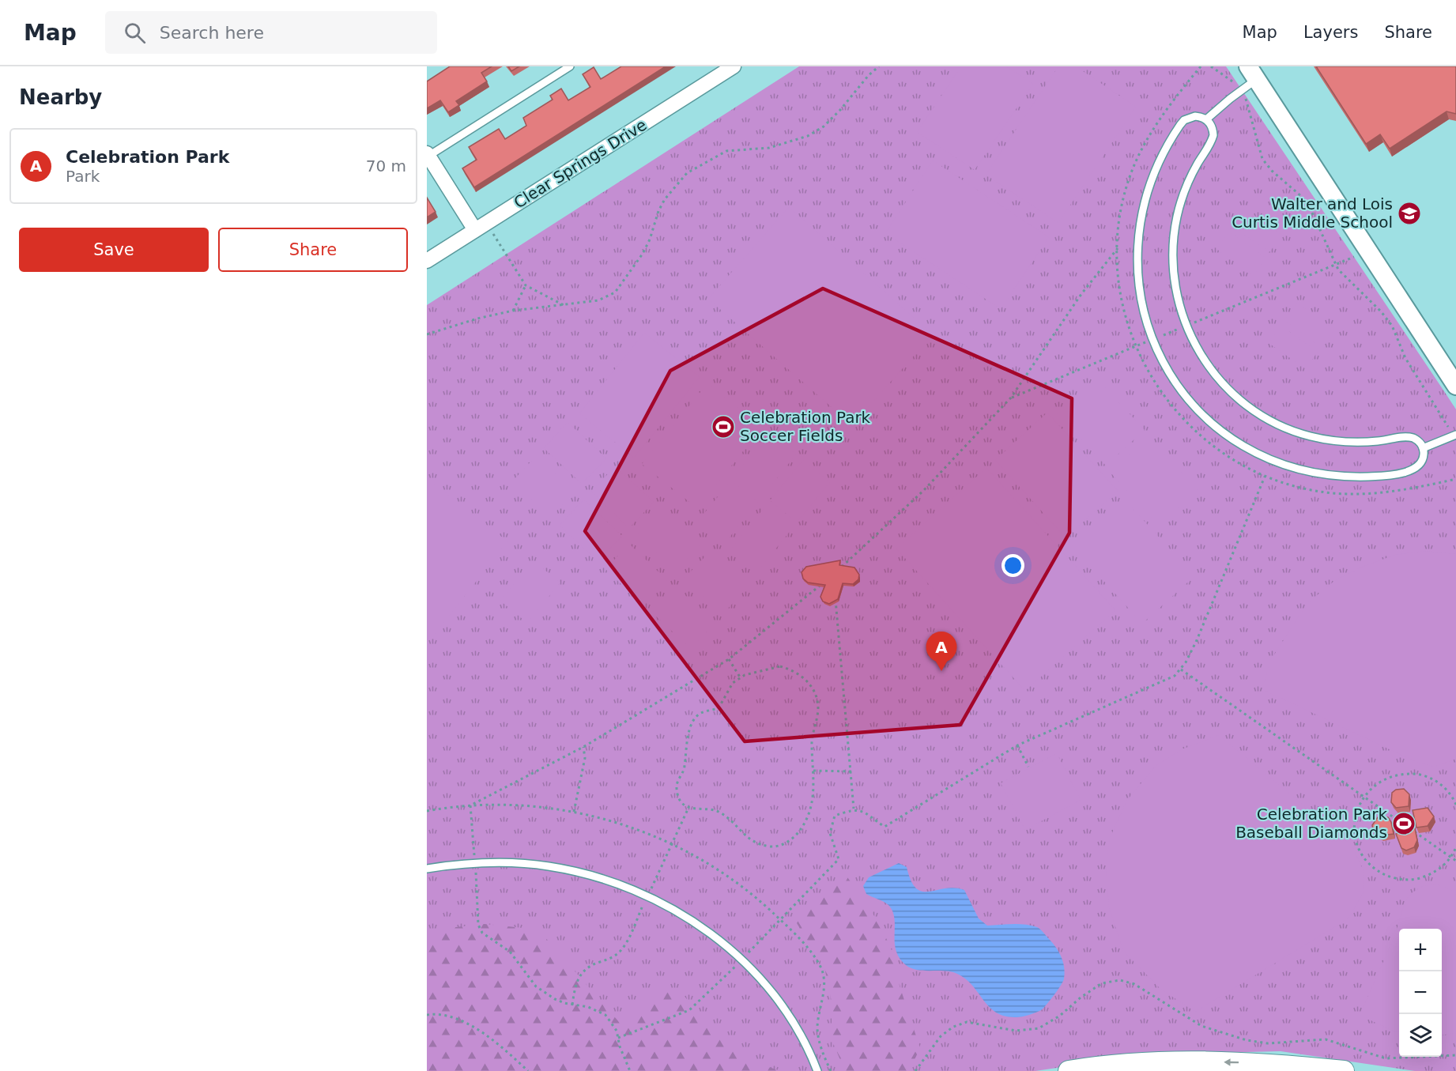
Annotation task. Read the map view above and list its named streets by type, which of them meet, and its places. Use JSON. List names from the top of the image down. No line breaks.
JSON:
{"streets":{"street":["Clear Springs Drive"]},"places":{"school or university":["Walter and Lois Curtis Middle School"],"sports":["Celebration Park Soccer Fields","Celebration Park Baseball Diamonds"]},"page":{"header":"Map","search":"Search here","nav":["Map","Layers","Share"],"heading":"Nearby","list":[{"mark":"A","name":"Celebration Park","note":"Park","value":"70 m"}],"buttons":["Save","Share"],"pins":"A","map_buttons":["+","−"]}}
